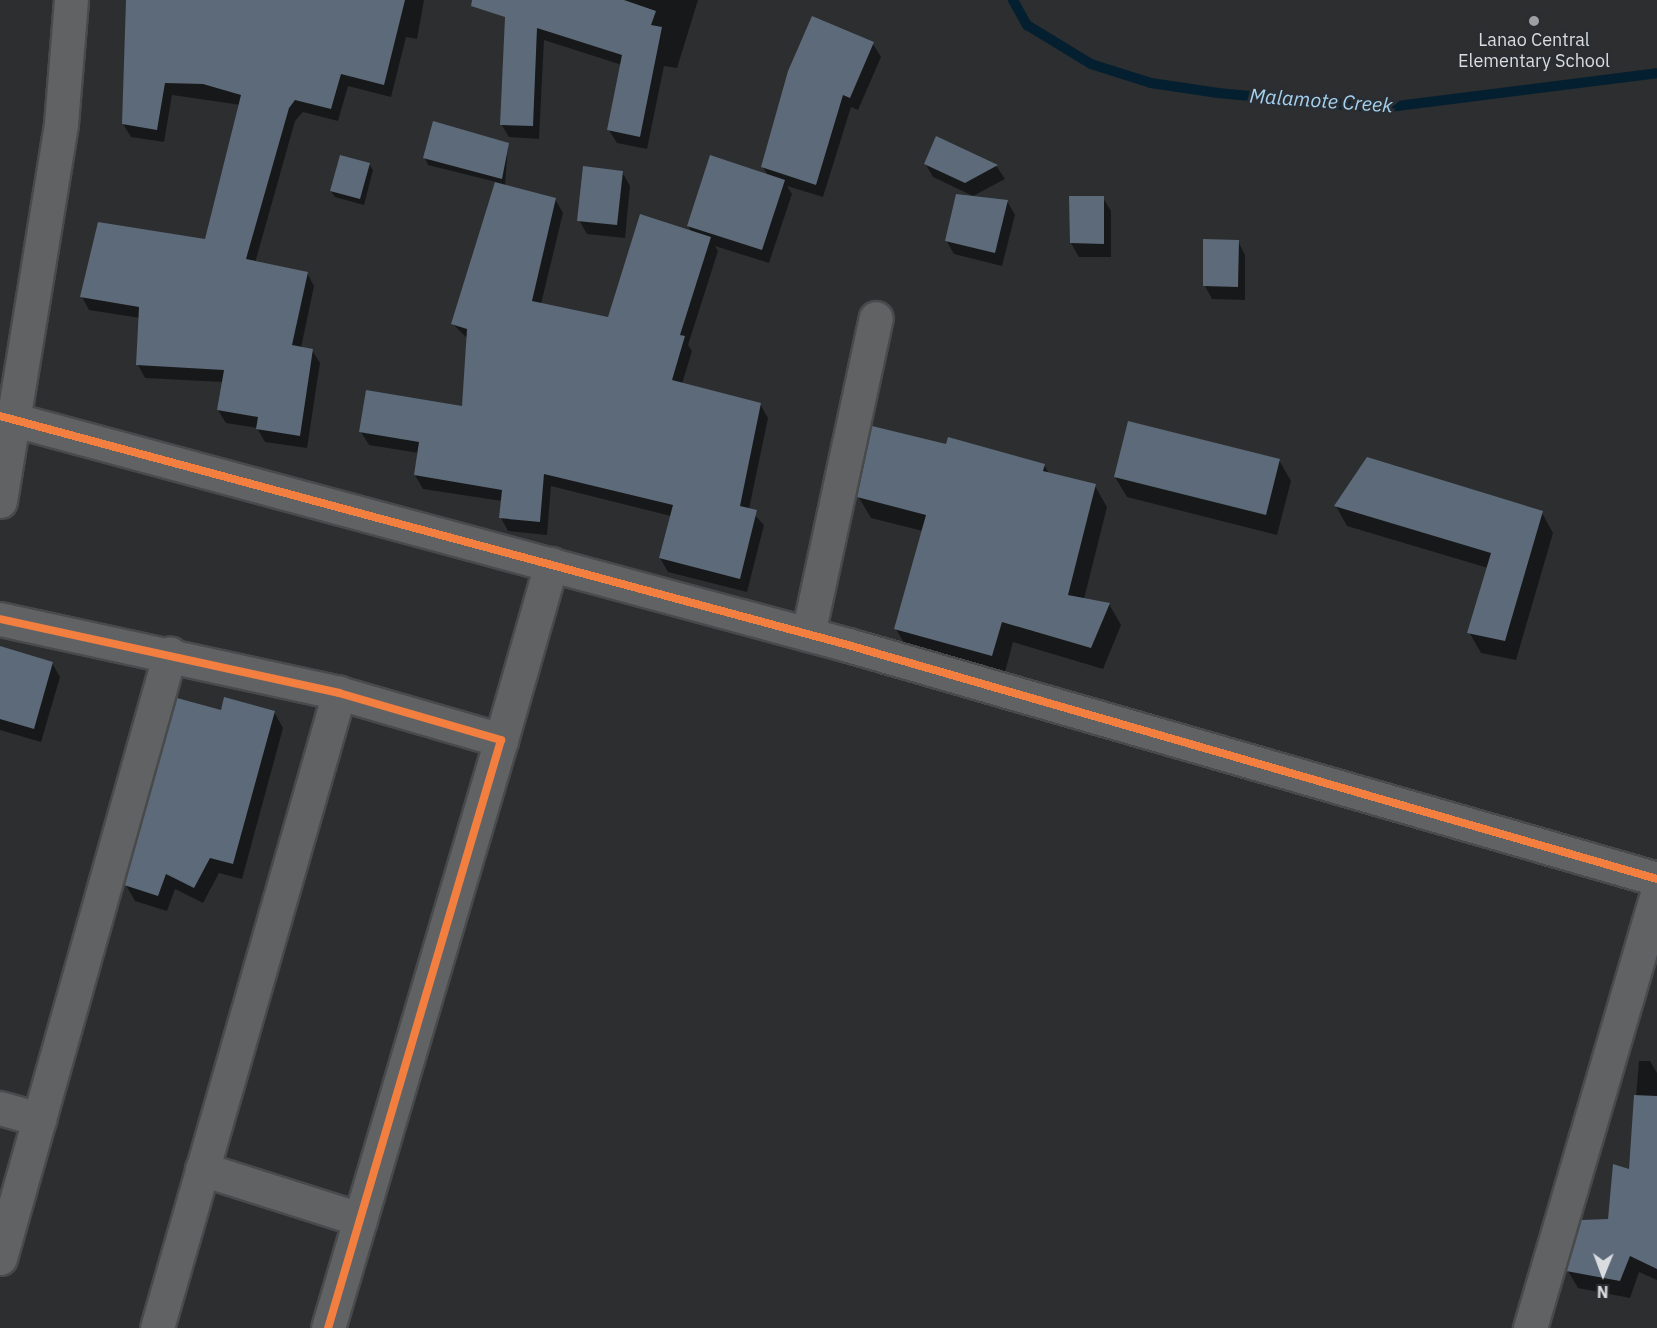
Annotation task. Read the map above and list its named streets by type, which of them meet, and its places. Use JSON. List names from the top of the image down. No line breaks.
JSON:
{"water":["Malamote Creek"],"places":["Lanao Central Elementary School"],"north":"bottom"}
